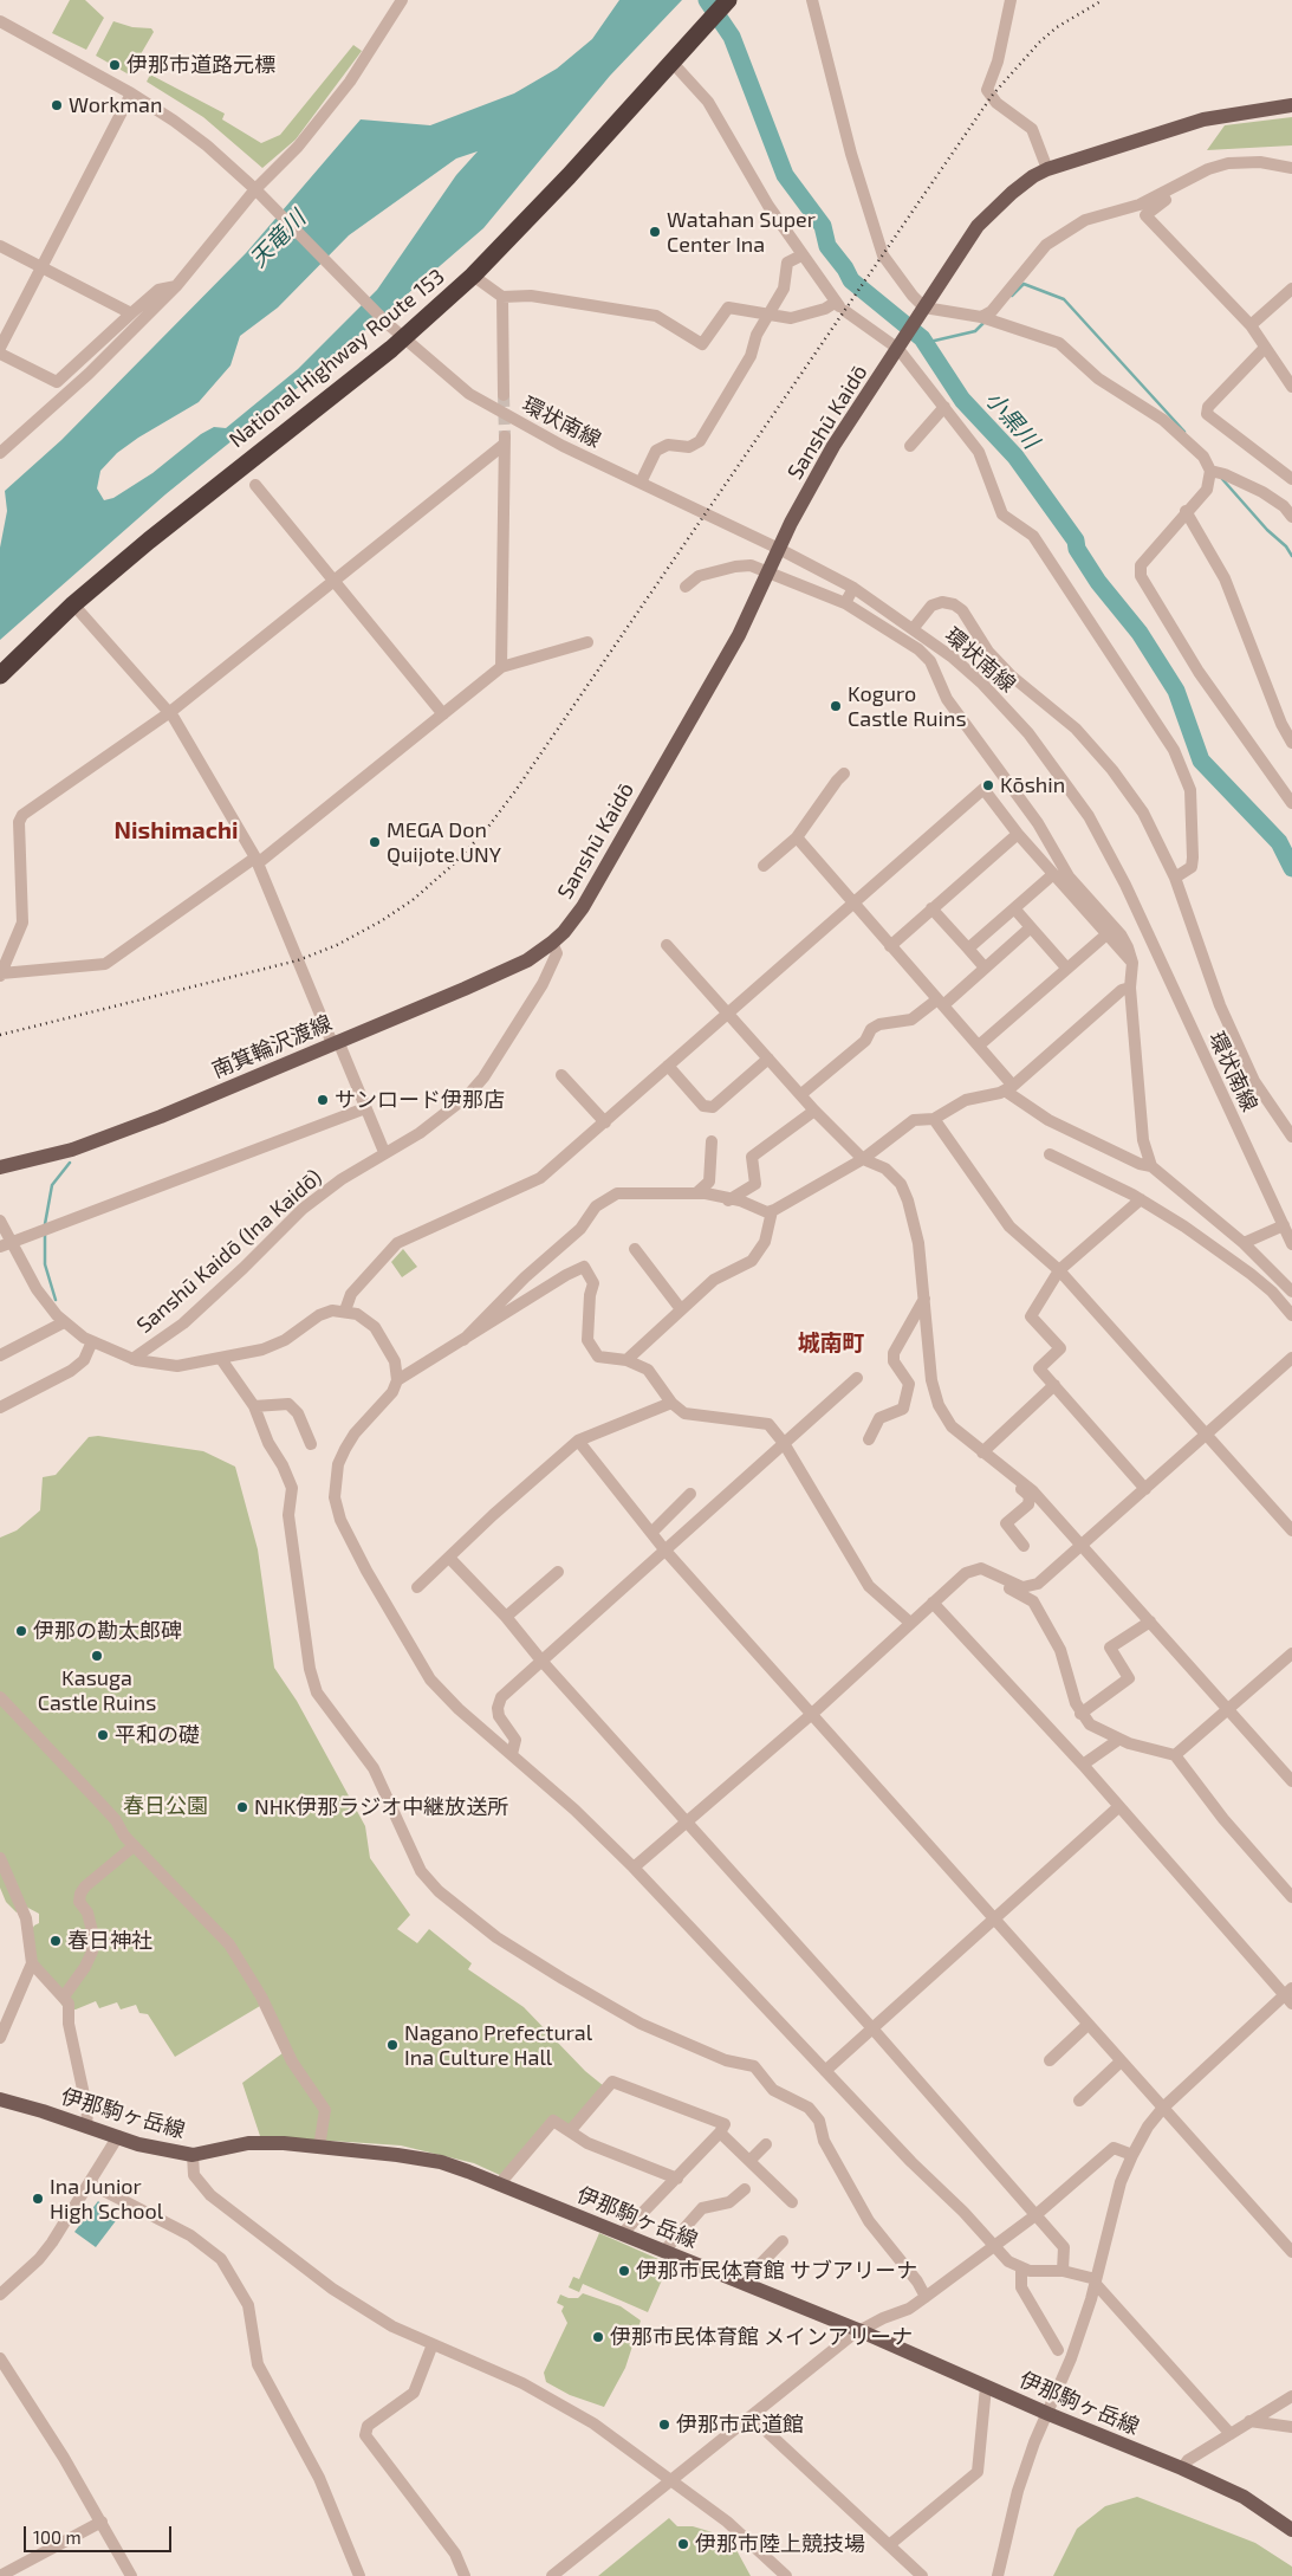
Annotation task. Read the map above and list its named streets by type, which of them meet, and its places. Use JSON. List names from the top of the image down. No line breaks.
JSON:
{"streets":{"highway":["National Highway Route 153"],"main road":["Sanshū Kaidō","南箕輪沢渡線","伊那駒ヶ岳線"],"street":["環状南線","Sanshū Kaidō (Ina Kaidō)"]},"crossings":[["National Highway Route 153","環状南線"],["環状南線","Sanshū Kaidō"],["Sanshū Kaidō","南箕輪沢渡線"],["Sanshū Kaidō","Sanshū Kaidō (Ina Kaidō)"],["南箕輪沢渡線","Sanshū Kaidō (Ina Kaidō)"]],"districts":["Nishimachi","城南町"],"water":["天竜川","小黒川"],"parks":["春日公園"],"places":["伊那市道路元標","Workman","Watahan Super Center Ina","Koguro Castle Ruins","Kōshin","MEGA Don Quijote UNY","サンロード伊那店","伊那の勘太郎碑","Kasuga Castle Ruins","平和の礎","NHK伊那ラジオ中継放送所","春日神社","Nagano Prefectural Ina Culture Hall","Ina Junior High School","伊那市民体育館 サブアリーナ","伊那市民体育館 メインアリーナ","伊那市武道館","伊那市陸上競技場"],"scale_bar":"100 m"}
